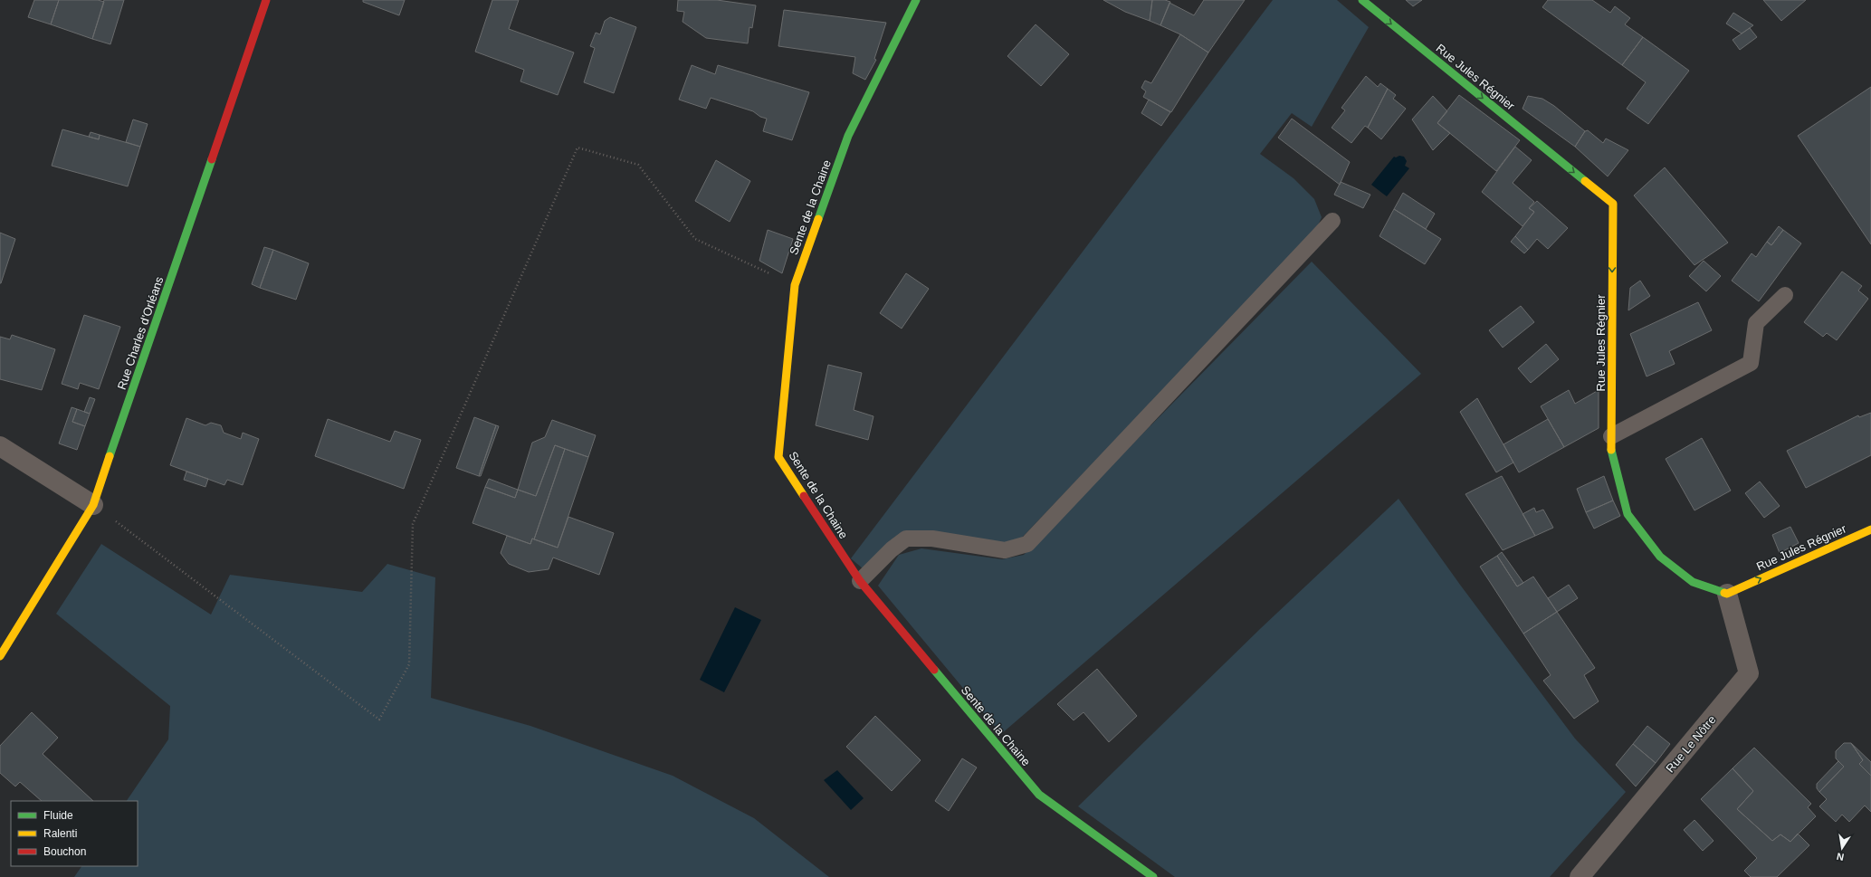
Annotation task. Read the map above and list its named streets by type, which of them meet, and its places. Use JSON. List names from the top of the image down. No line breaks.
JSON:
{"streets":{"street":["Rue Jules Régnier","Sente de la Chaine","Rue Charles d'Orléans","Rue Le Nôtre"]},"crossings":[["Rue Jules Régnier","Rue Le Nôtre"]],"legend":["Fluide","Ralenti","Bouchon"],"north":"bottom"}
